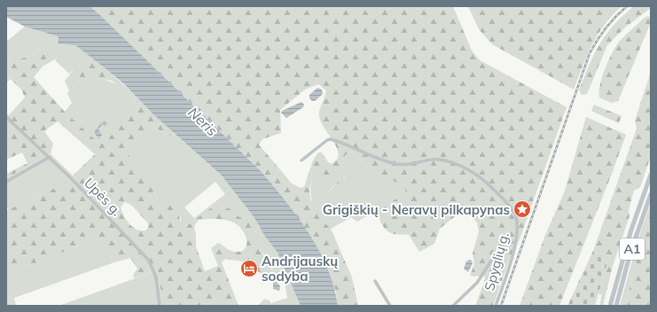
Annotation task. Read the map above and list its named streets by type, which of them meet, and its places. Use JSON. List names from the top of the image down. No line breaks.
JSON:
{"streets":{"highway":["A1"],"street":["Upės g.","Spyglių g."]},"water":["Neris"],"places":{"place":["Grigiškių - Neravų pilkapynas"],"hotel":["Andrijauskų sodyba"]}}
